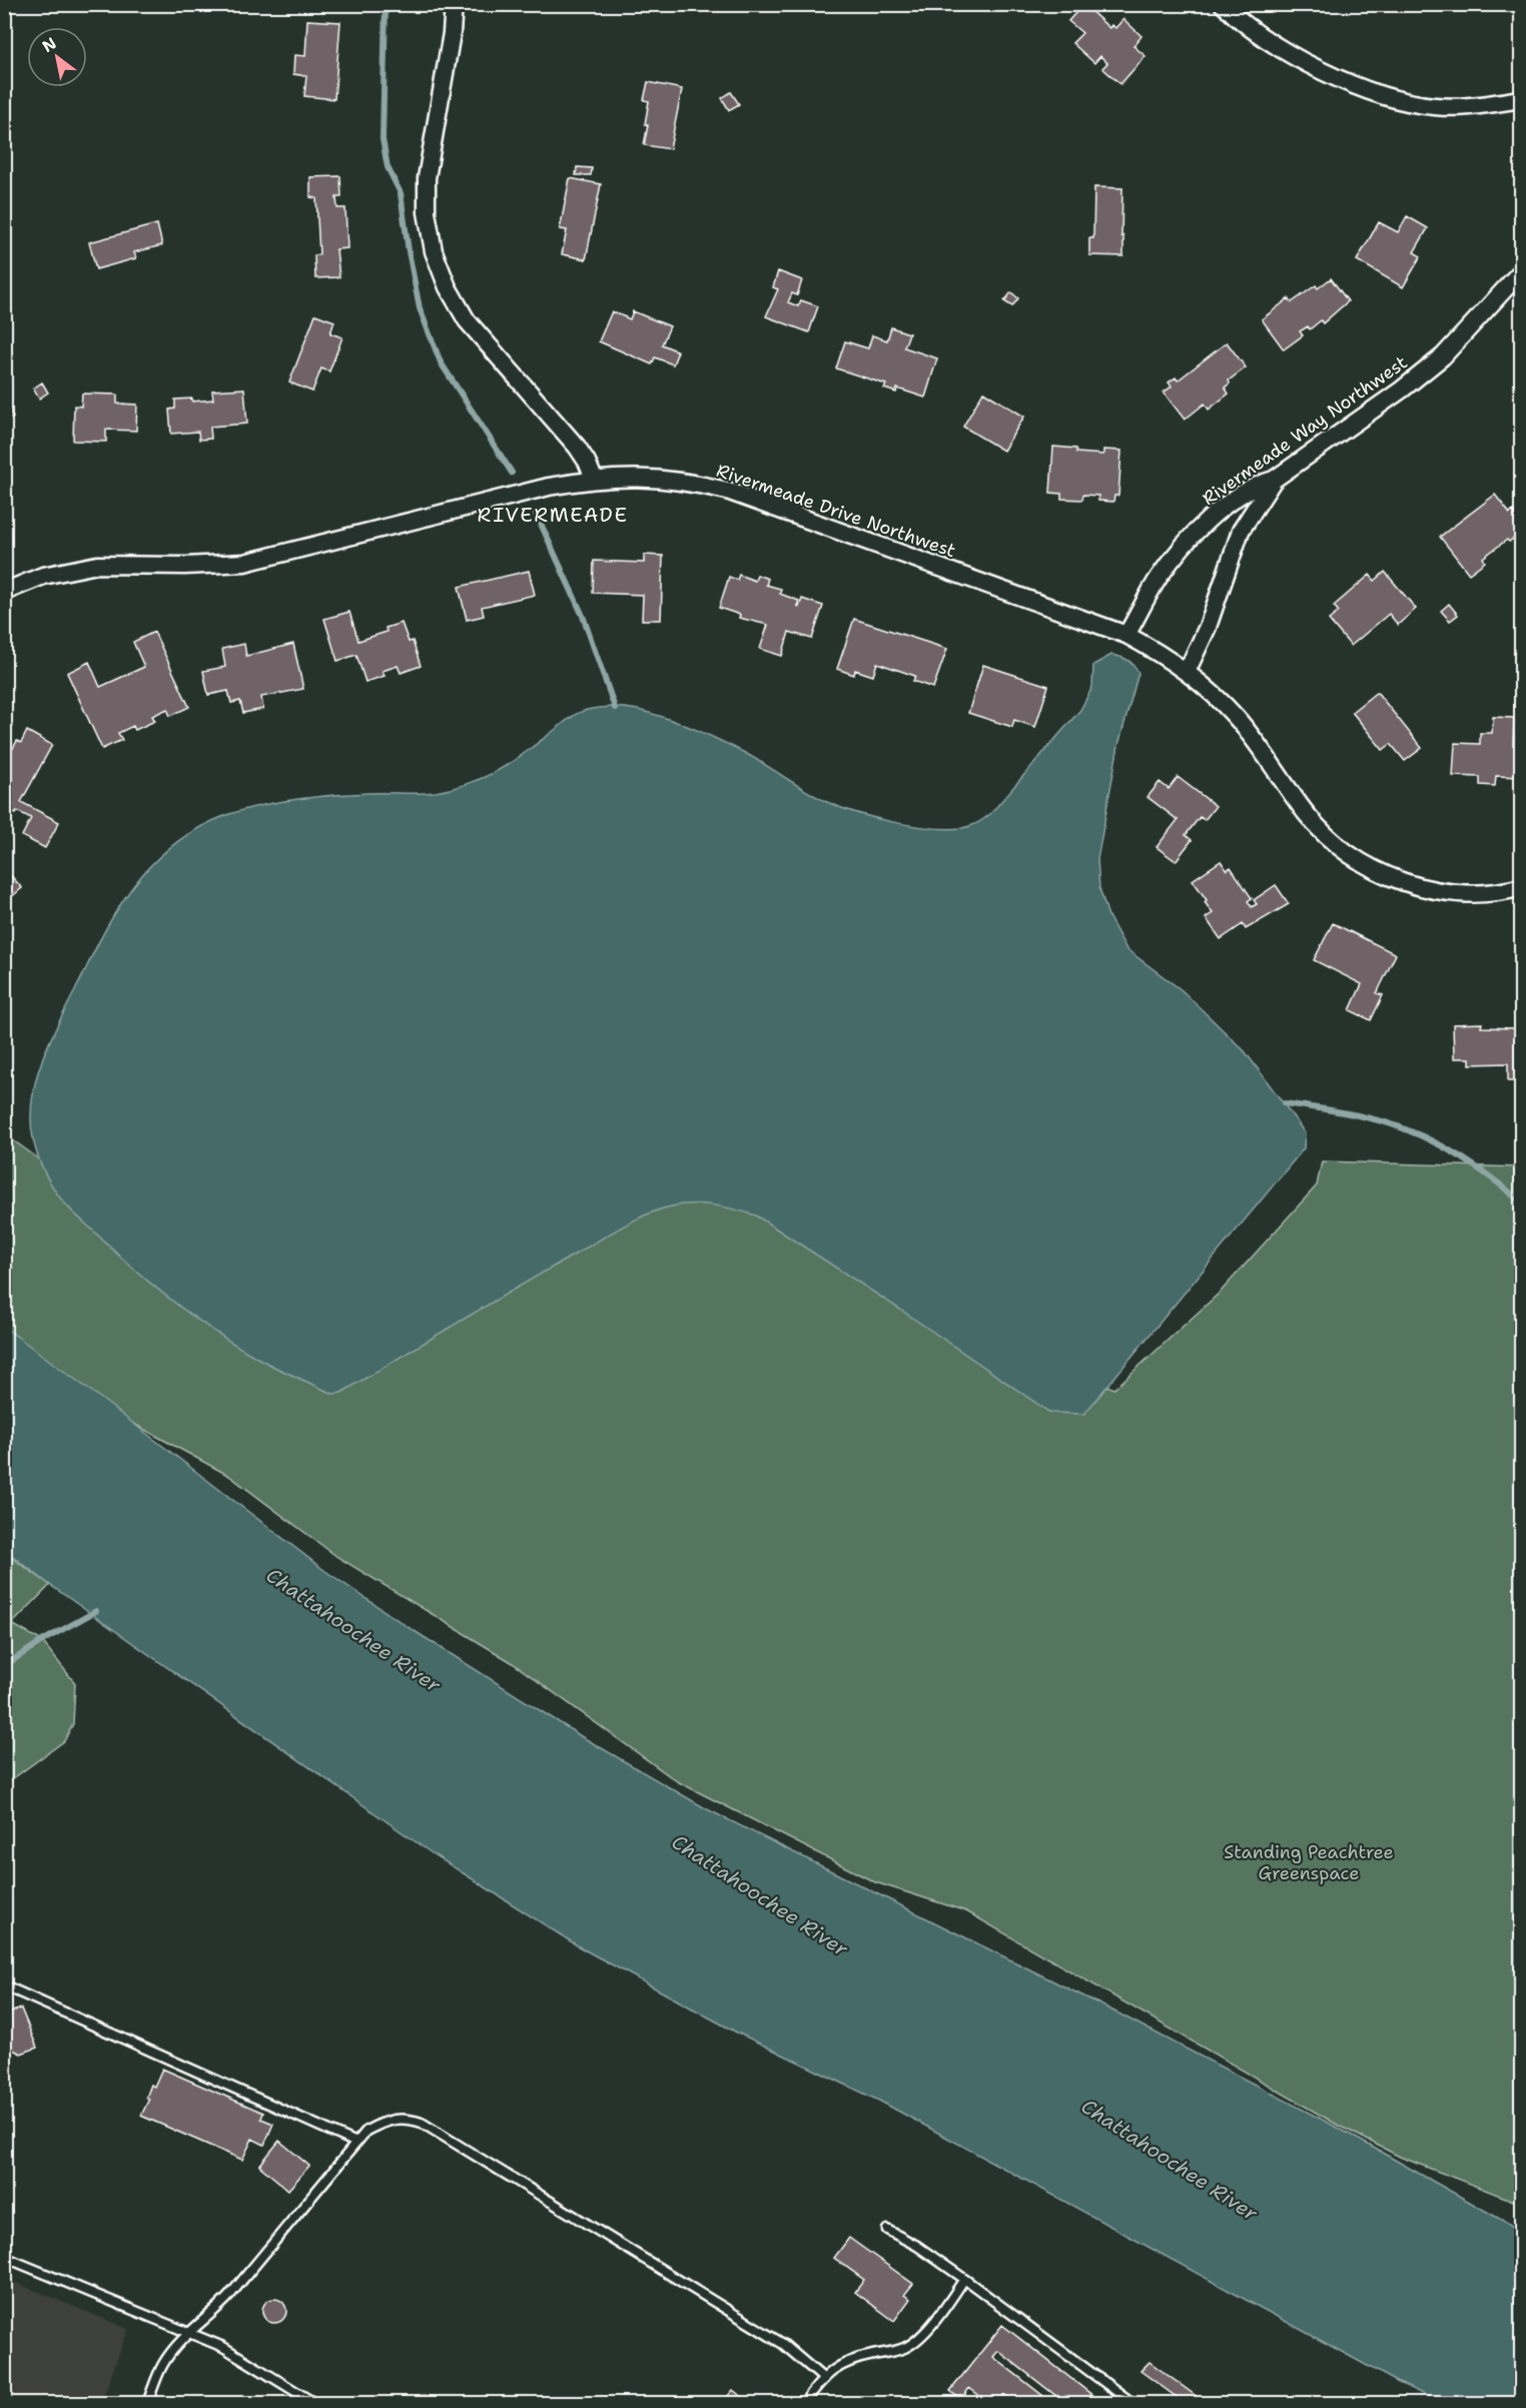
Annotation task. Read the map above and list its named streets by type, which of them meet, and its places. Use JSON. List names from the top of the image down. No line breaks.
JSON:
{"streets":{"street":["Rivermeade Way Northwest","Rivermeade Drive Northwest"]},"crossings":[["Rivermeade Way Northwest","Rivermeade Drive Northwest"]],"districts":["RIVERMEADE"],"water":["Chattahoochee River"],"parks":["Standing Peachtree Greenspace"],"north":"top left"}
